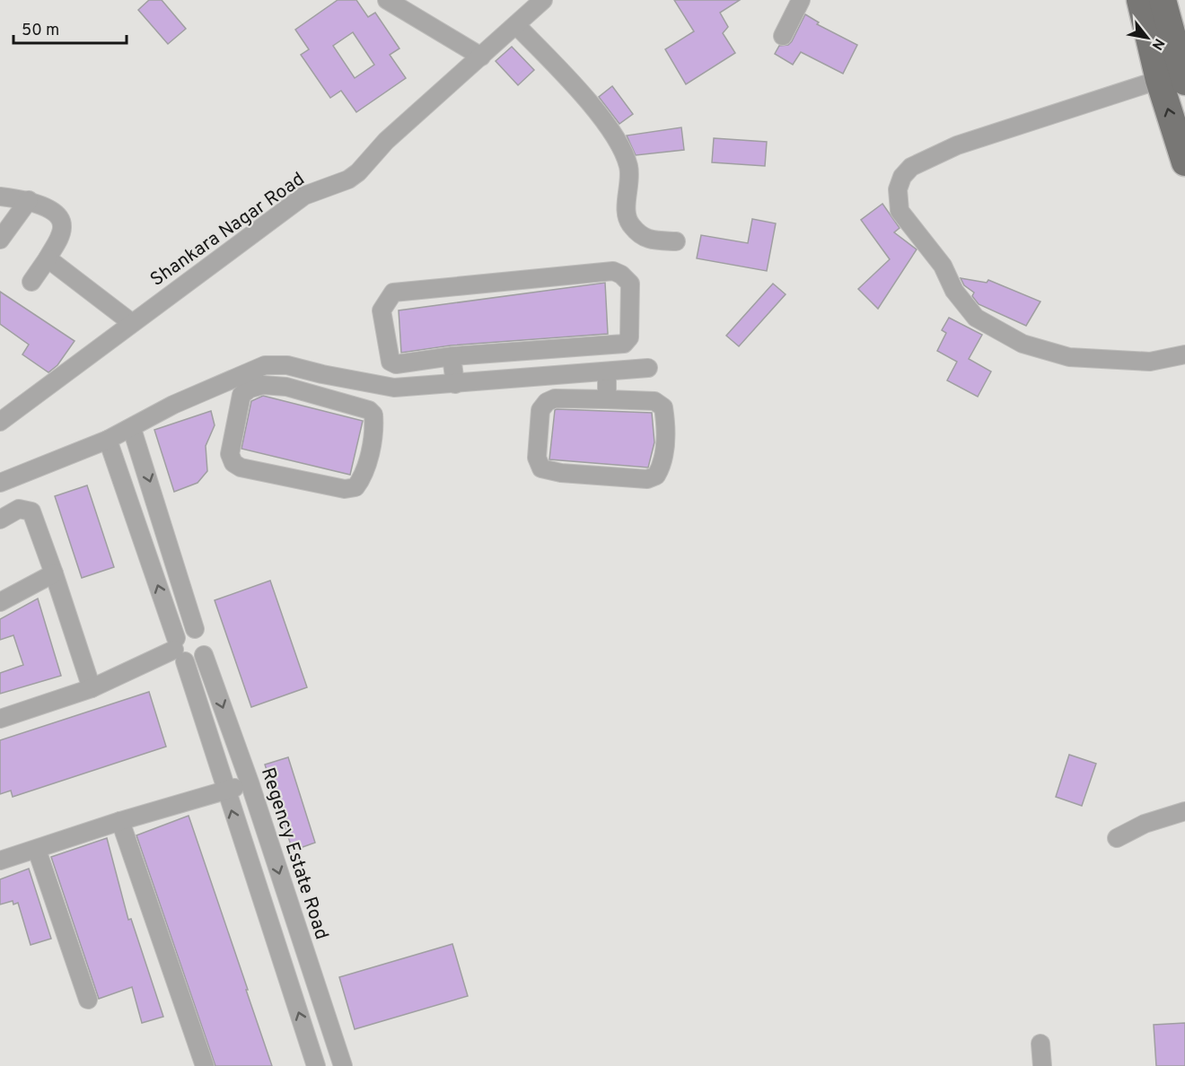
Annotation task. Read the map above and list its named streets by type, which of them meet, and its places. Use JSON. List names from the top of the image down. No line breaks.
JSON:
{"streets":{"street":["Shankara Nagar Road","Regency Estate Road"]},"scale_bar":"50 m","north":"bottom right"}
